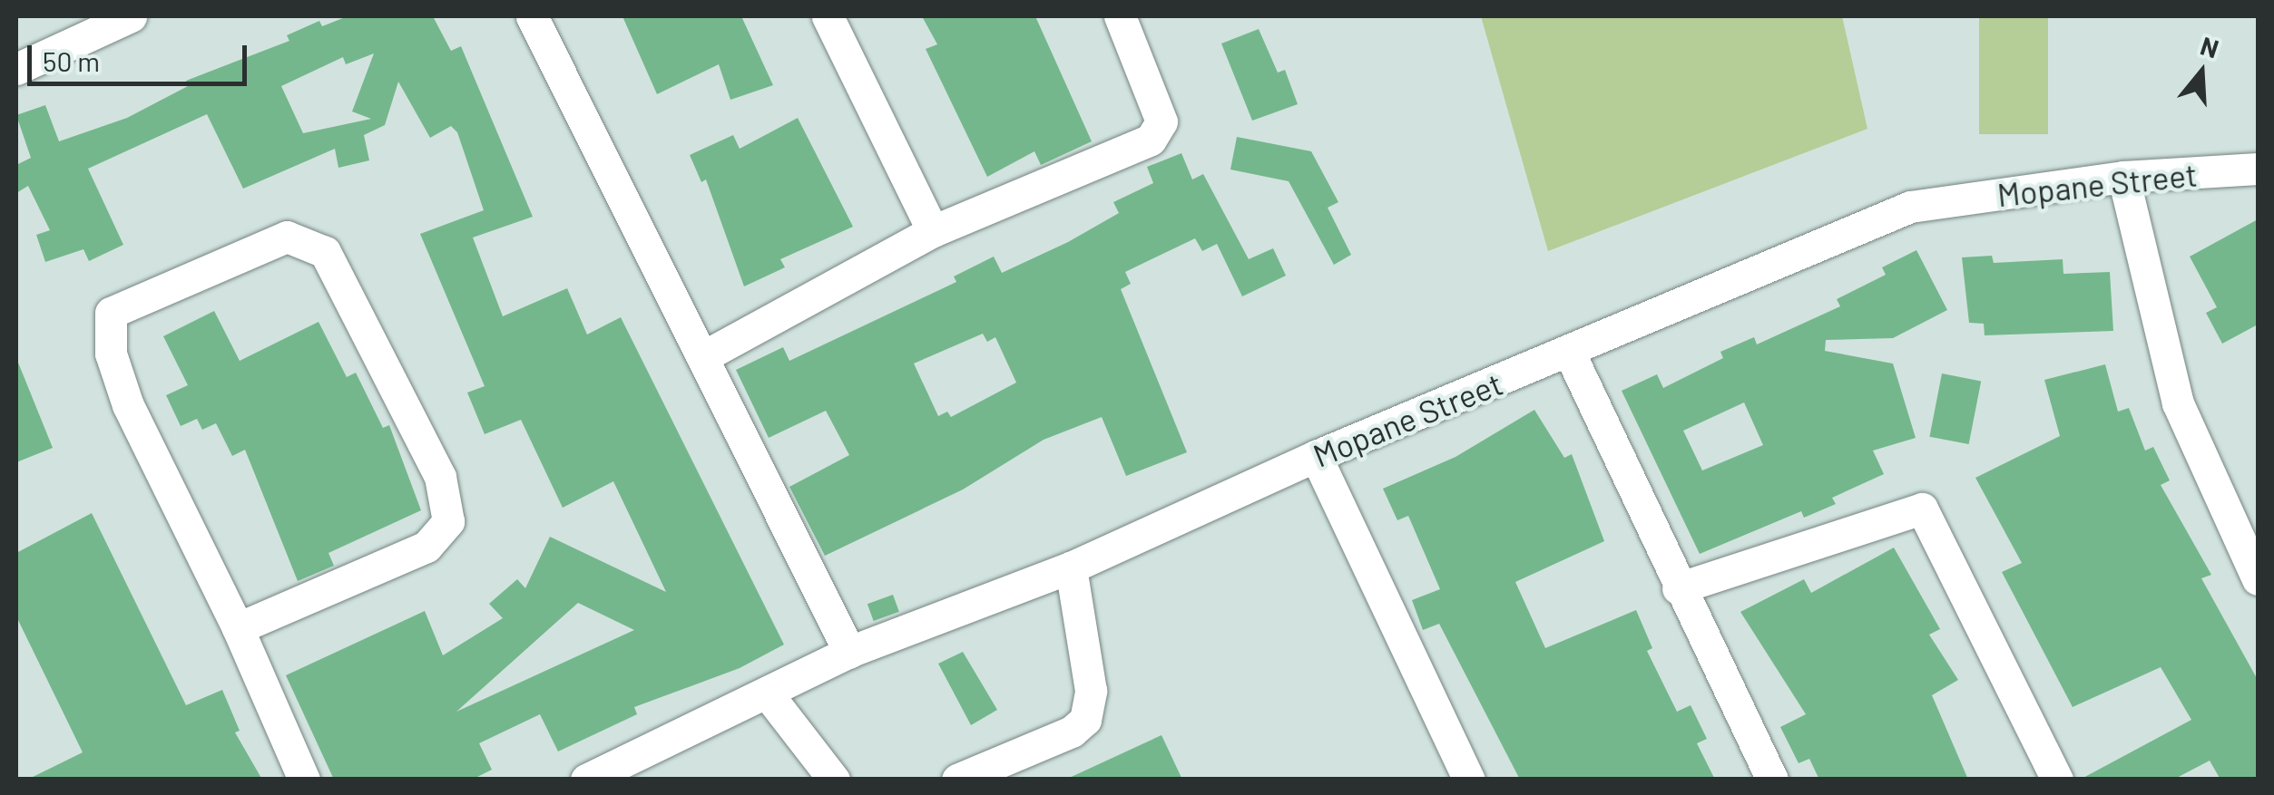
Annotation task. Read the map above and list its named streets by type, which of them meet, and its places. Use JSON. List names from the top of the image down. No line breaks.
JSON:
{"streets":{"street":["Mopane Street"]},"scale_bar":"50 m","north":"top"}
